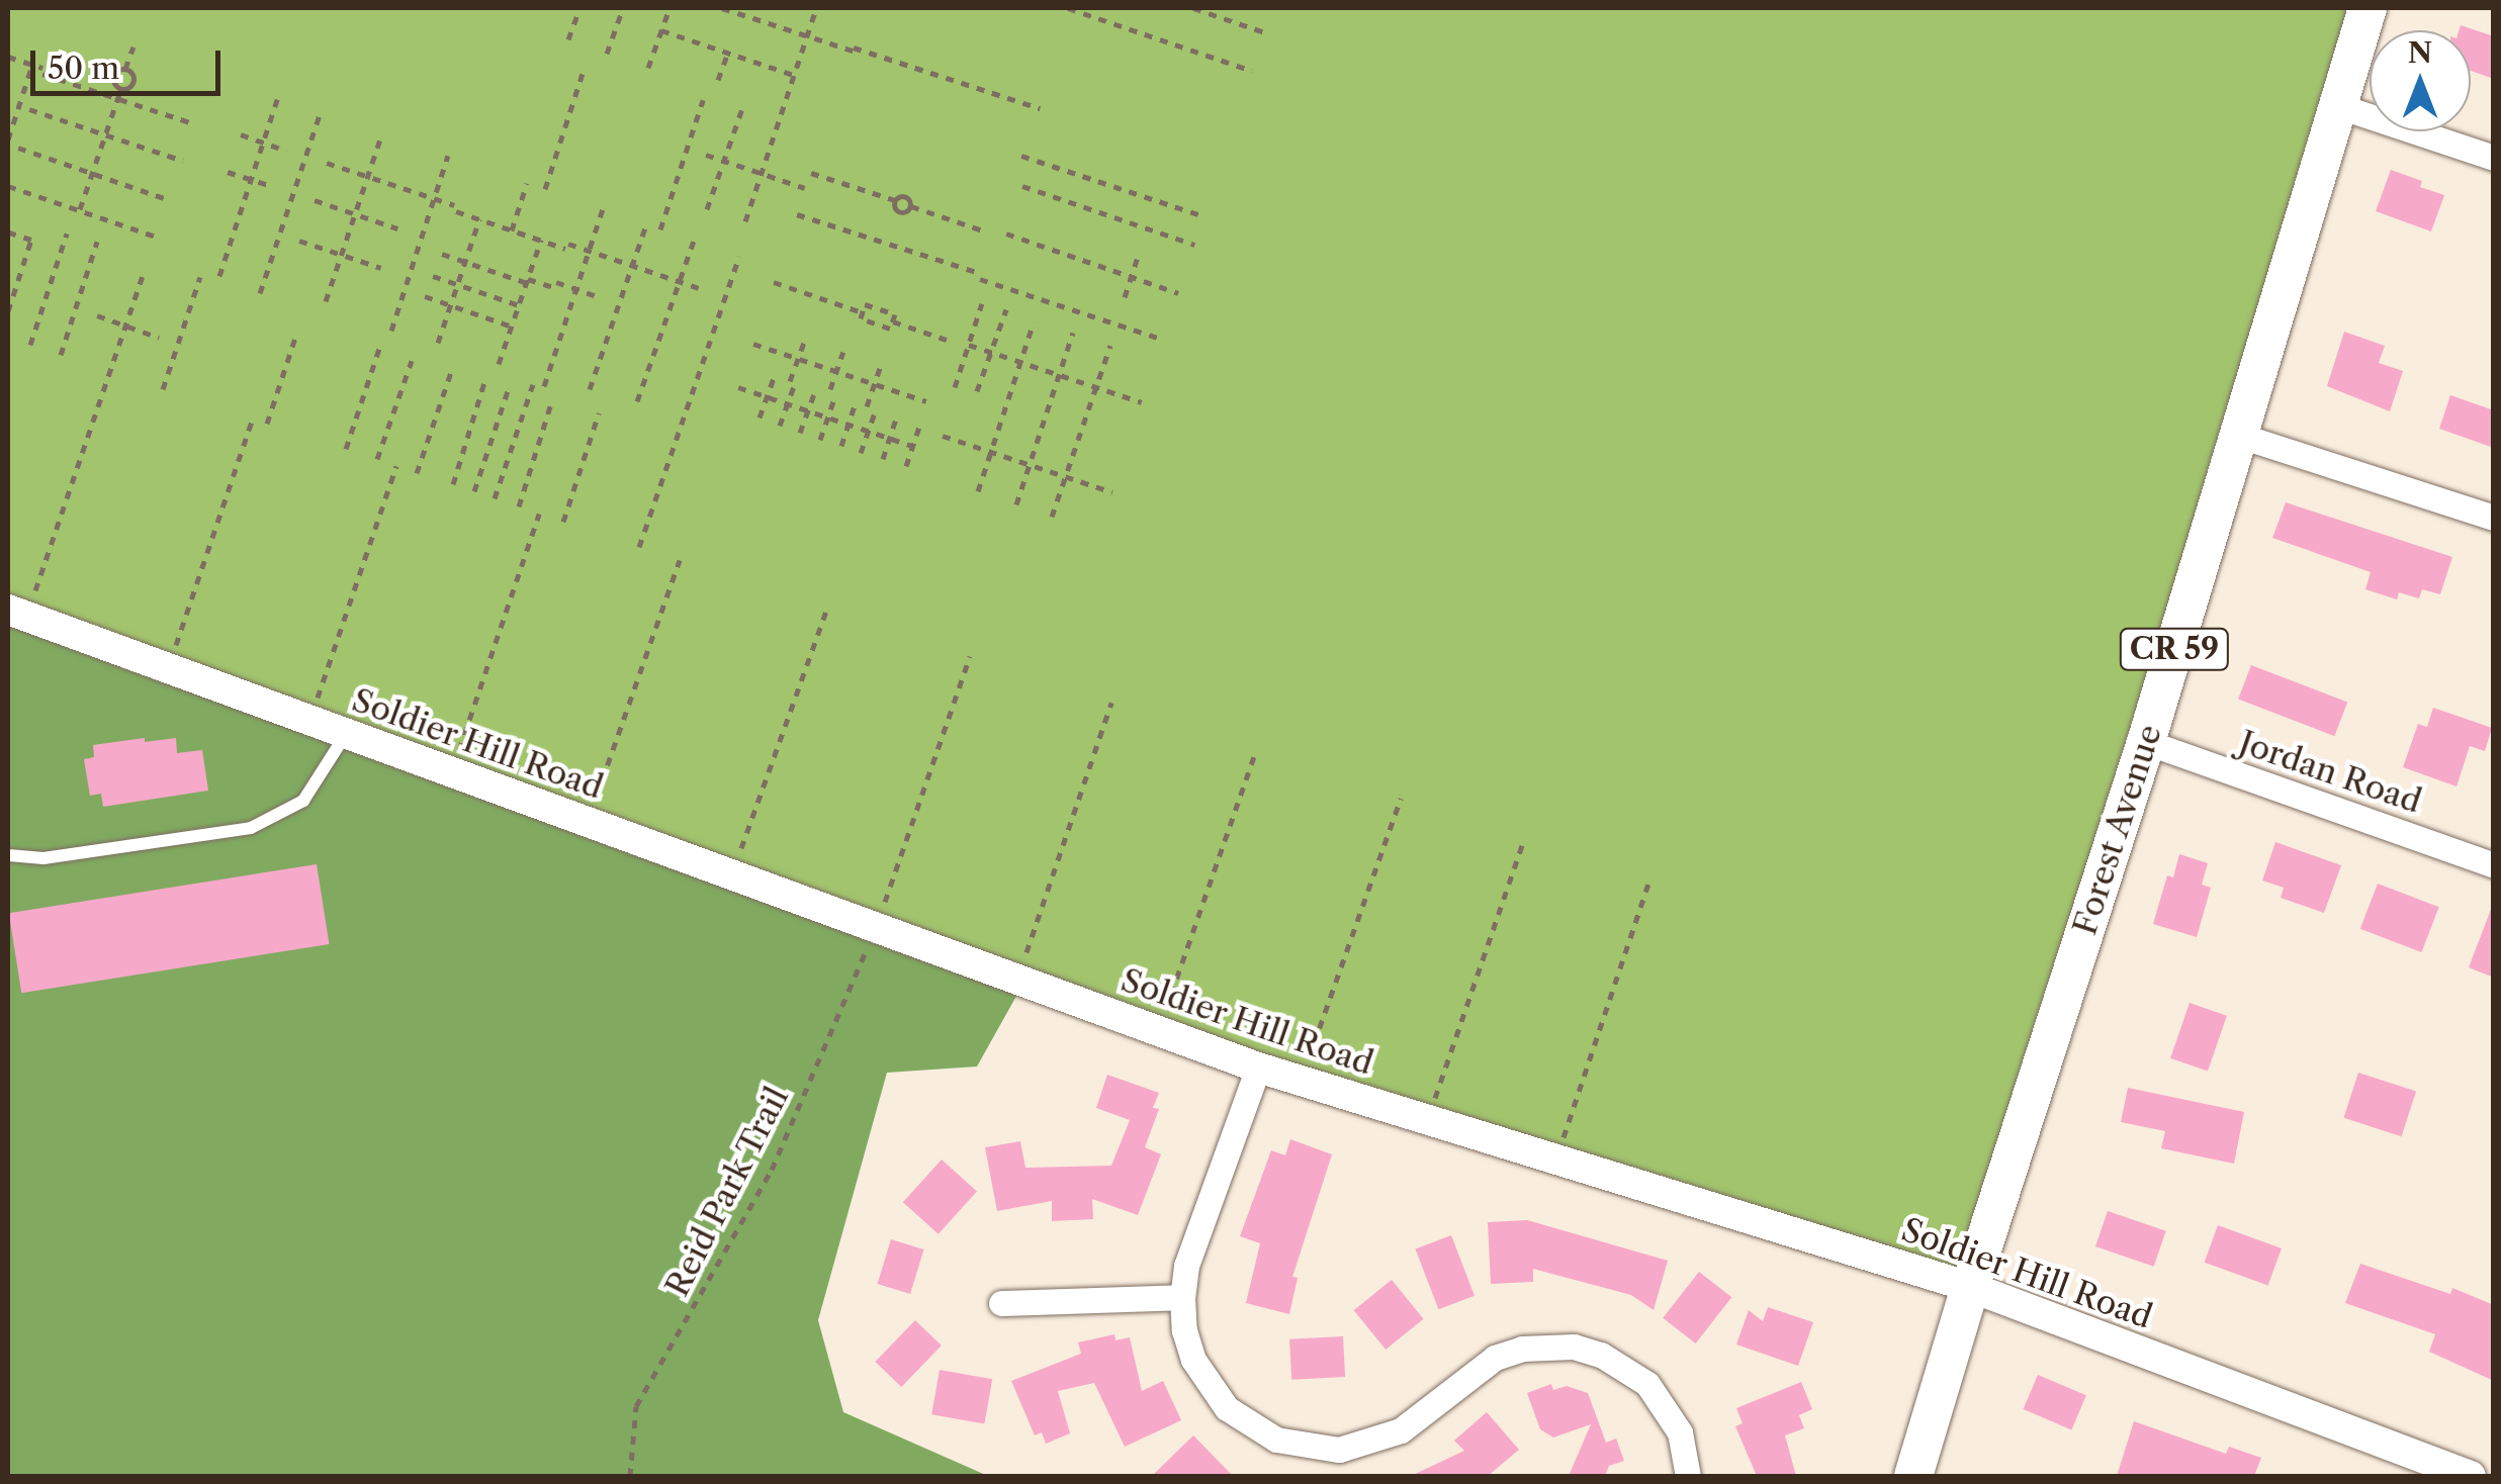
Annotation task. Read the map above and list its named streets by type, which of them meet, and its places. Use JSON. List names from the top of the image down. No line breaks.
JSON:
{"streets":{"main road":["CR 59","Forest Avenue"],"street":["Soldier Hill Road","Jordan Road"],"path":["Reid Park Trail"]},"crossings":[["Soldier Hill Road","Forest Avenue"],["Soldier Hill Road","Reid Park Trail"],["Jordan Road","Forest Avenue"]],"scale_bar":"50 m","north":"top"}
